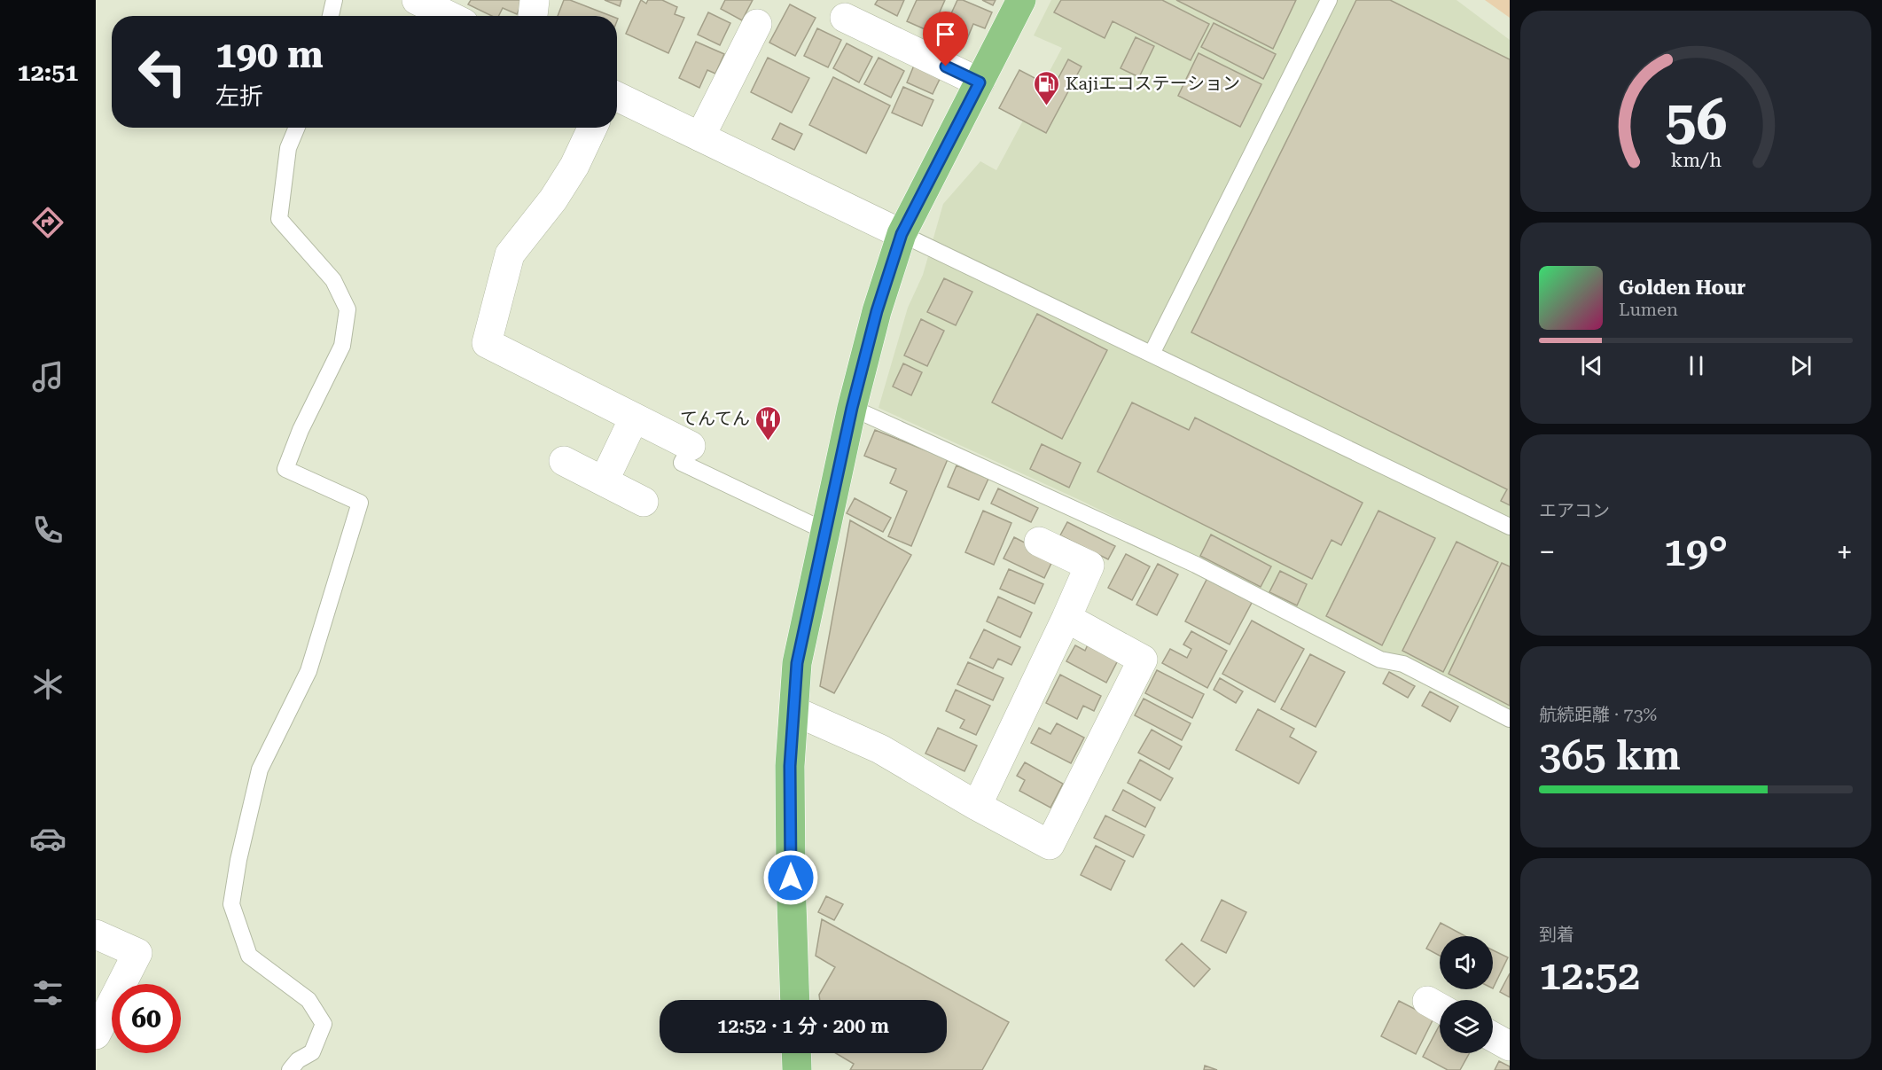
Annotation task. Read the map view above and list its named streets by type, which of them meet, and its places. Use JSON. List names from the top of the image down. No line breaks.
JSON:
{"places":{"fuel station":["Kajiエコステーション"],"restaurant":["てんてん"]},"page":{"tabs":"12:51","turn":["190 m","左折"],"song":["Golden Hour","Lumen"],"tile":["エアコン",["航続距離 · 73%","365 km"],["到着","12:52"]],"heat":["−","19°","+"],"limit":"60","trip":"12:52 · 1 分 · 200 m","gauge":["56","km/h"]}}
